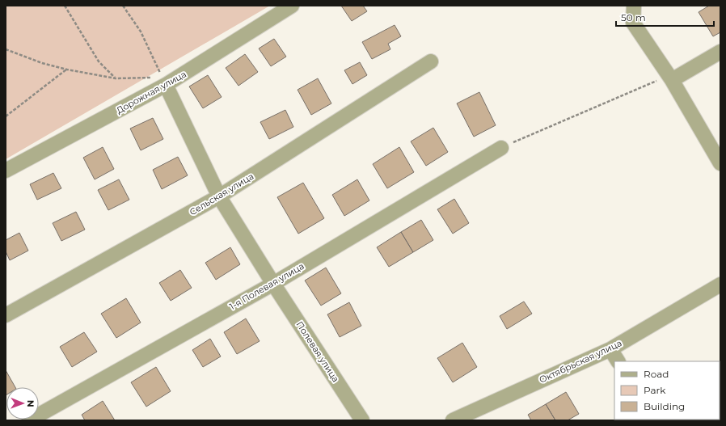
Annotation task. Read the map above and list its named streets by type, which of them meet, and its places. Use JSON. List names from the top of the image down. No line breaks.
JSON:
{"streets":{"street":["Дорожная улица","Сельская улица","1-я Полевая улица","Полевая улица","Октябрьская улица"]},"crossings":[["Дорожная улица","Полевая улица"],["Сельская улица","Полевая улица"],["1-я Полевая улица","Полевая улица"]],"legend":["Road","Park","Building"],"scale_bar":"50 m","north":"right"}
